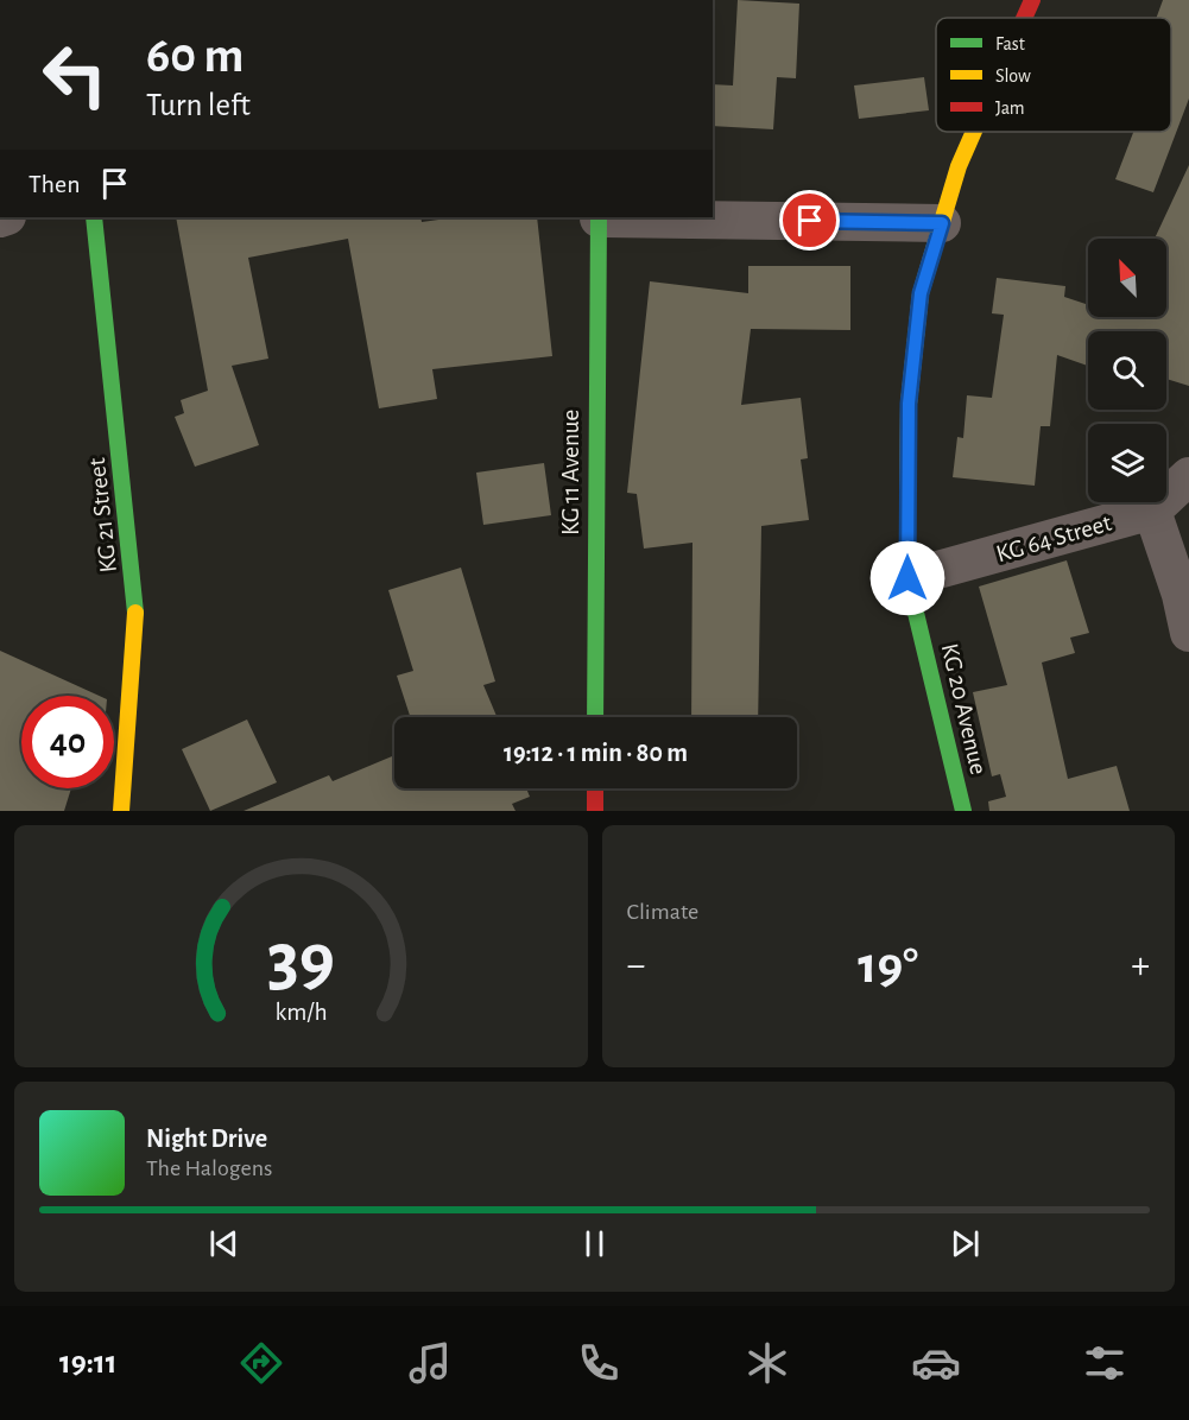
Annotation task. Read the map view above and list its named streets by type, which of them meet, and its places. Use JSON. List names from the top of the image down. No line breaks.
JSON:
{"streets":{"street":["KG 11 Avenue","KG 21 Street","KG 64 Street","KG 20 Avenue"]},"crossings":[["KG 64 Street","KG 20 Avenue"]],"legend":["Fast","Slow","Jam"],"north":"top left","page":{"turn":["60 m","Turn left"],"then":"Then","limit":"40","trip":"19:12 · 1 min · 80 m","tile":"Climate","heat":["−","19°","+"],"song":["Night Drive","The Halogens"],"tabs":"19:11","gauge":["39","km/h"]}}
